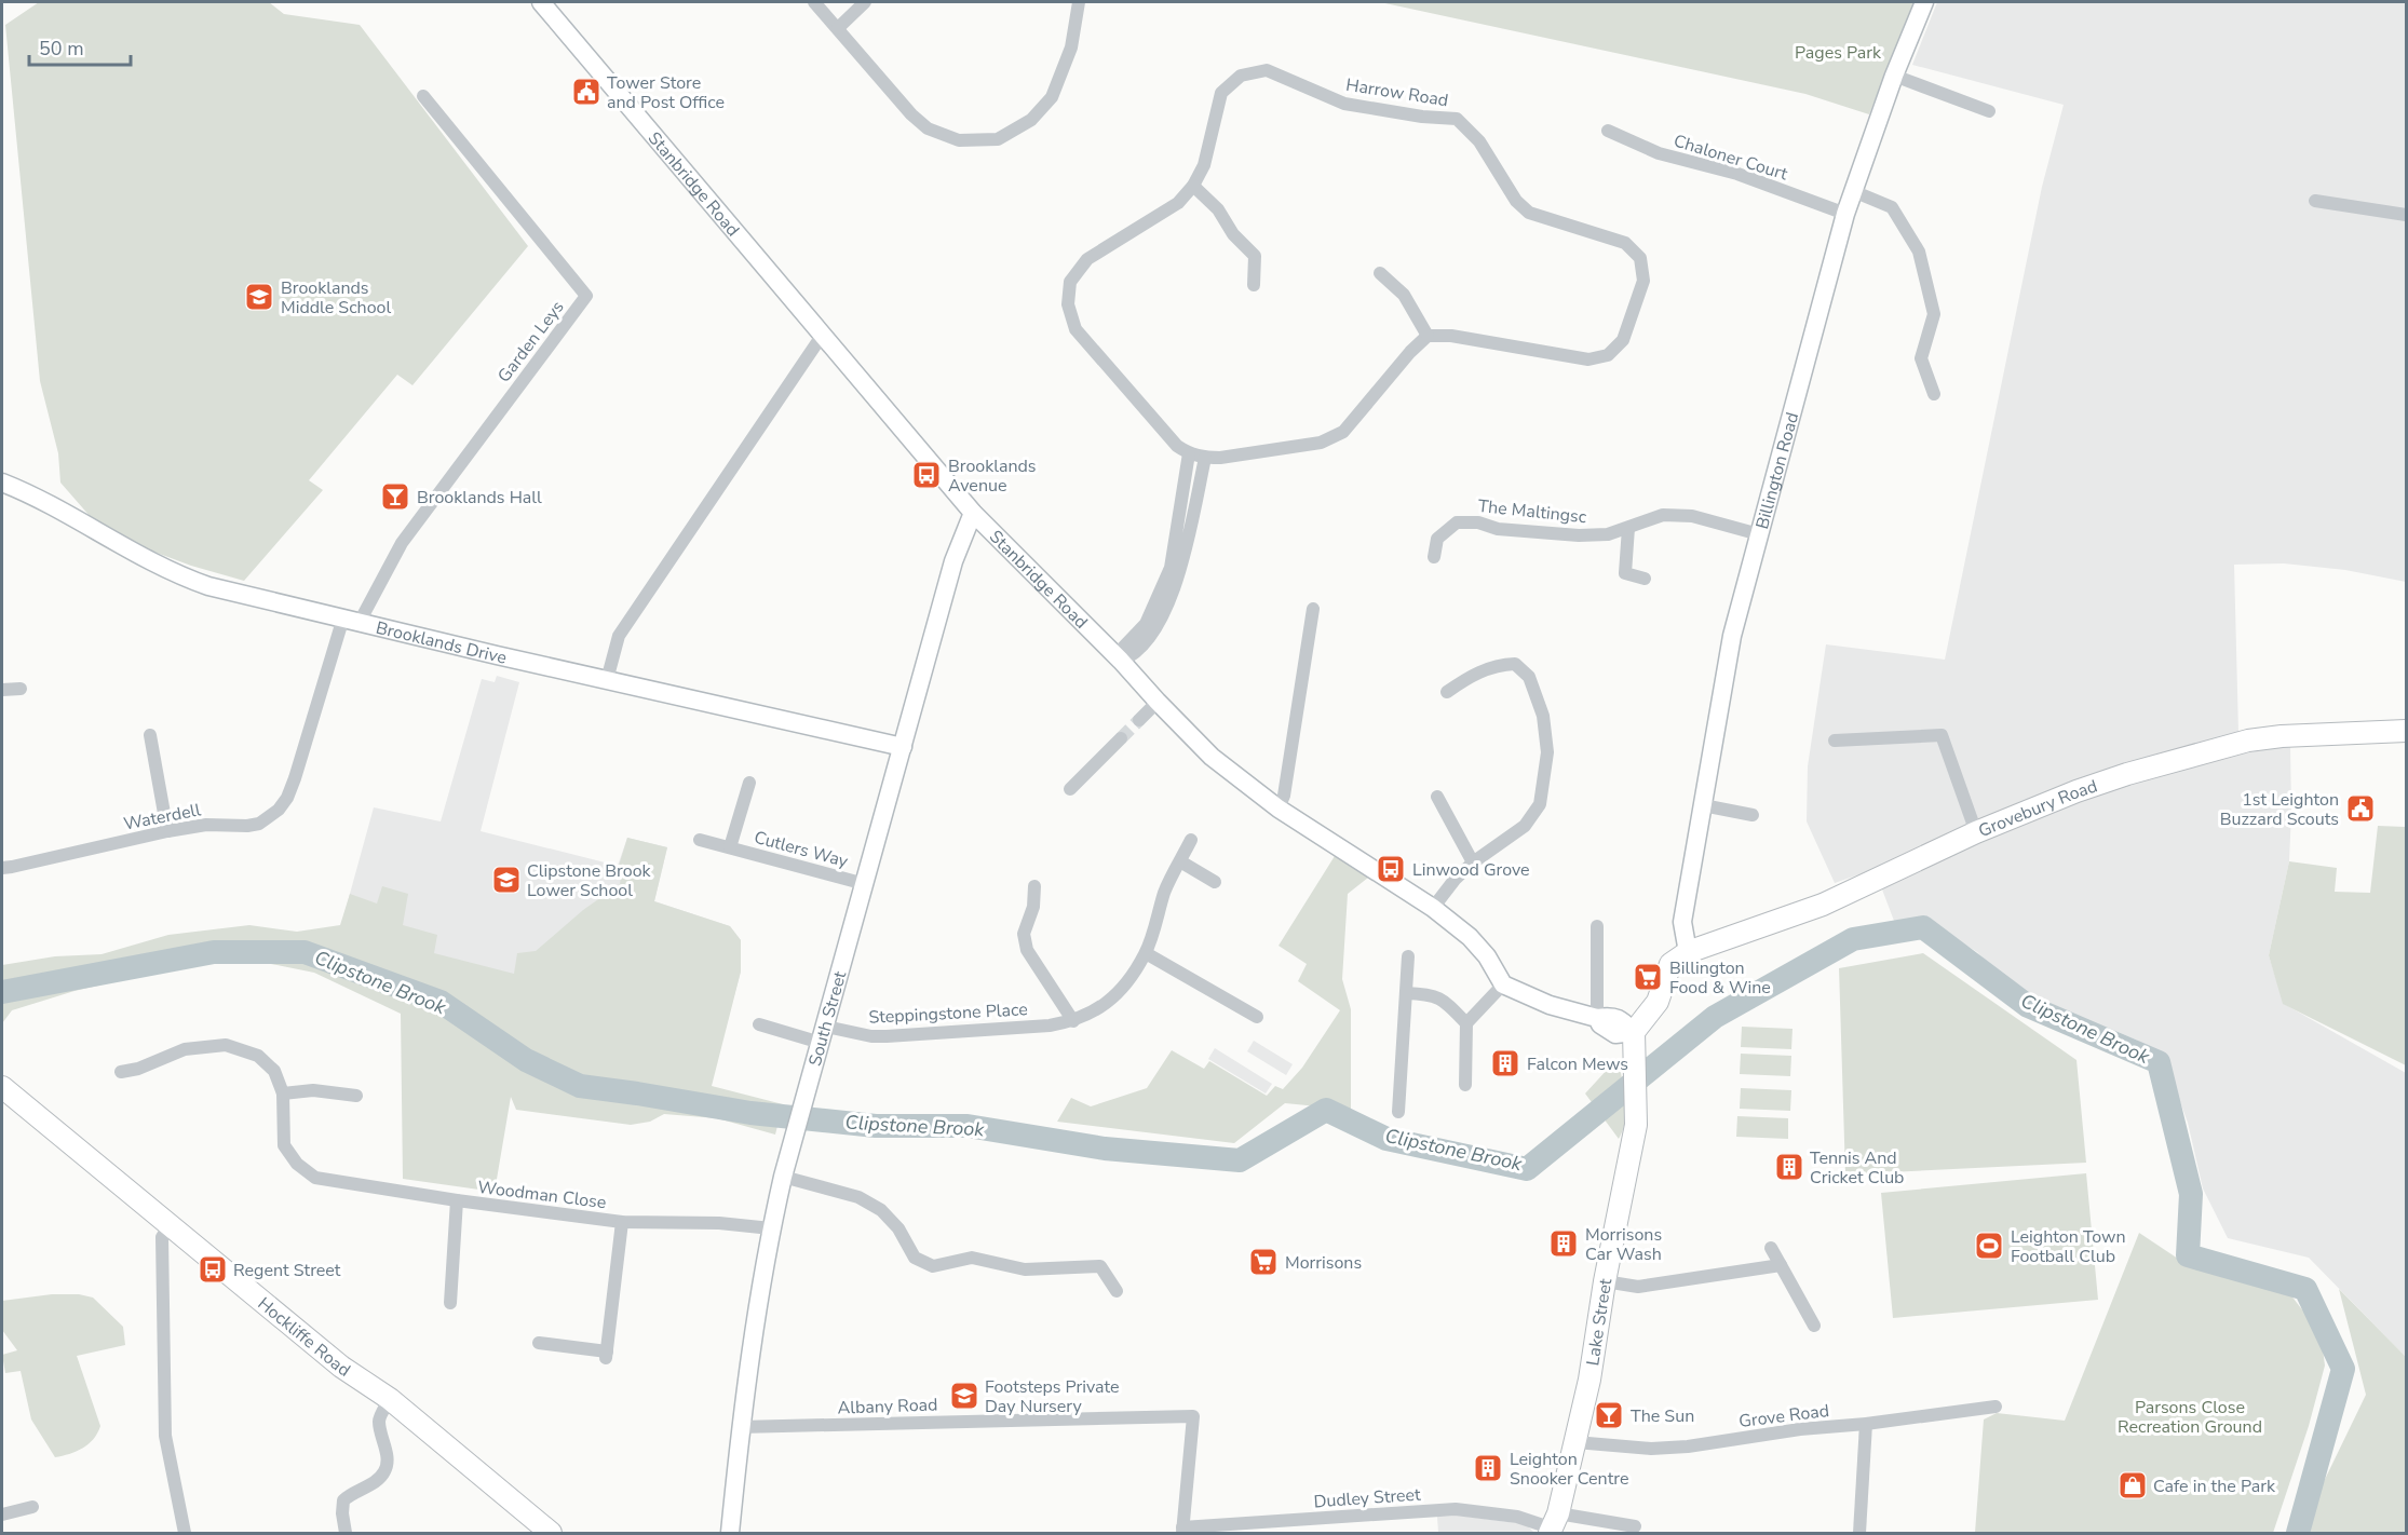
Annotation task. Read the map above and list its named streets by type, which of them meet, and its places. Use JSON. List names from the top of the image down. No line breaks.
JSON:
{"streets":{"main road":["Grovebury Road","Lake Street","Hockliffe Road"],"street":["Harrow Road","Chaloner Court","Stanbridge Road","Garden Leys","Billington Road","The Maltingsc","Brooklands Drive","Waterdell","Cutlers Way","Steppingstone Place","South Street","Woodman Close","Albany Road","Grove Road","Dudley Street"]},"crossings":[["Chaloner Court","Billington Road"],["Stanbridge Road","South Street"],["Garden Leys","Brooklands Drive"],["Garden Leys","Waterdell"],["Billington Road","The Maltingsc"],["Billington Road","Grovebury Road"],["Brooklands Drive","Waterdell"],["Brooklands Drive","South Street"],["Cutlers Way","South Street"],["Steppingstone Place","South Street"],["South Street","Woodman Close"],["South Street","Albany Road"],["Lake Street","Grove Road"],["Lake Street","Dudley Street"],["Albany Road","Dudley Street"]],"water":["Clipstone Brook"],"parks":["Pages Park","Parsons Close Recreation Ground"],"places":{"public building":["Tower Store and Post Office","1st Leighton Buzzard Scouts"],"school or university":["Brooklands Middle School","Clipstone Brook Lower School","Footsteps Private Day Nursery"],"bus stop":["Brooklands Avenue","Linwood Grove","Regent Street"],"bar":["Brooklands Hall","The Sun"],"supermarket":["Billington Food & Wine","Morrisons"],"building":["Falcon Mews","Tennis And Cricket Club","Morrisons Car Wash","Leighton Snooker Centre"],"sports":["Leighton Town Football Club"],"shop":["Cafe in the Park"]},"scale_bar":"50 m"}
